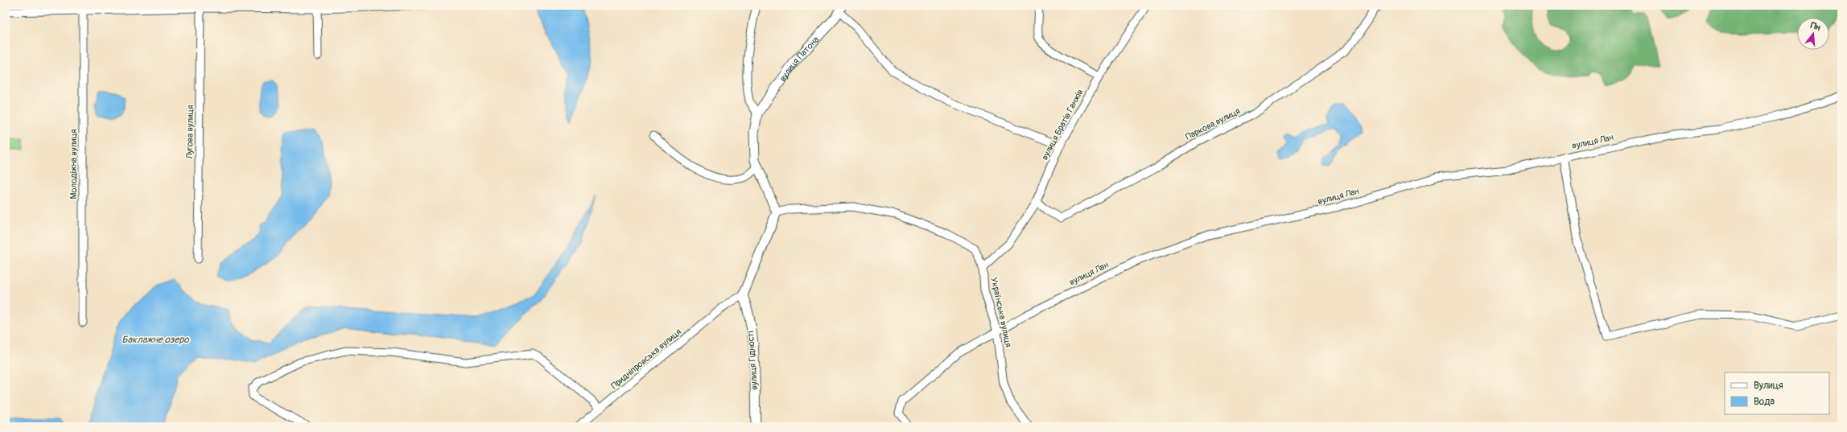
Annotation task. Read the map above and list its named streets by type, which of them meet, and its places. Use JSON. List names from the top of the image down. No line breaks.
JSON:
{"streets":{"street":["вулиця Патона","Паркова вулиця","вулиця Братів Ганжів","Лугова вулиця","вулиця Лан","Молодіжна вулиця","Українська вулиця","Придніпровська вулиця","вулиця Гідності"]},"crossings":[["Паркова вулиця","вулиця Братів Ганжів"],["вулиця Братів Ганжів","Українська вулиця"],["вулиця Лан","Українська вулиця"],["Придніпровська вулиця","вулиця Гідності"]],"water":["Баклажне озеро"],"legend":["Вулиця","Вода"],"north":"top"}
